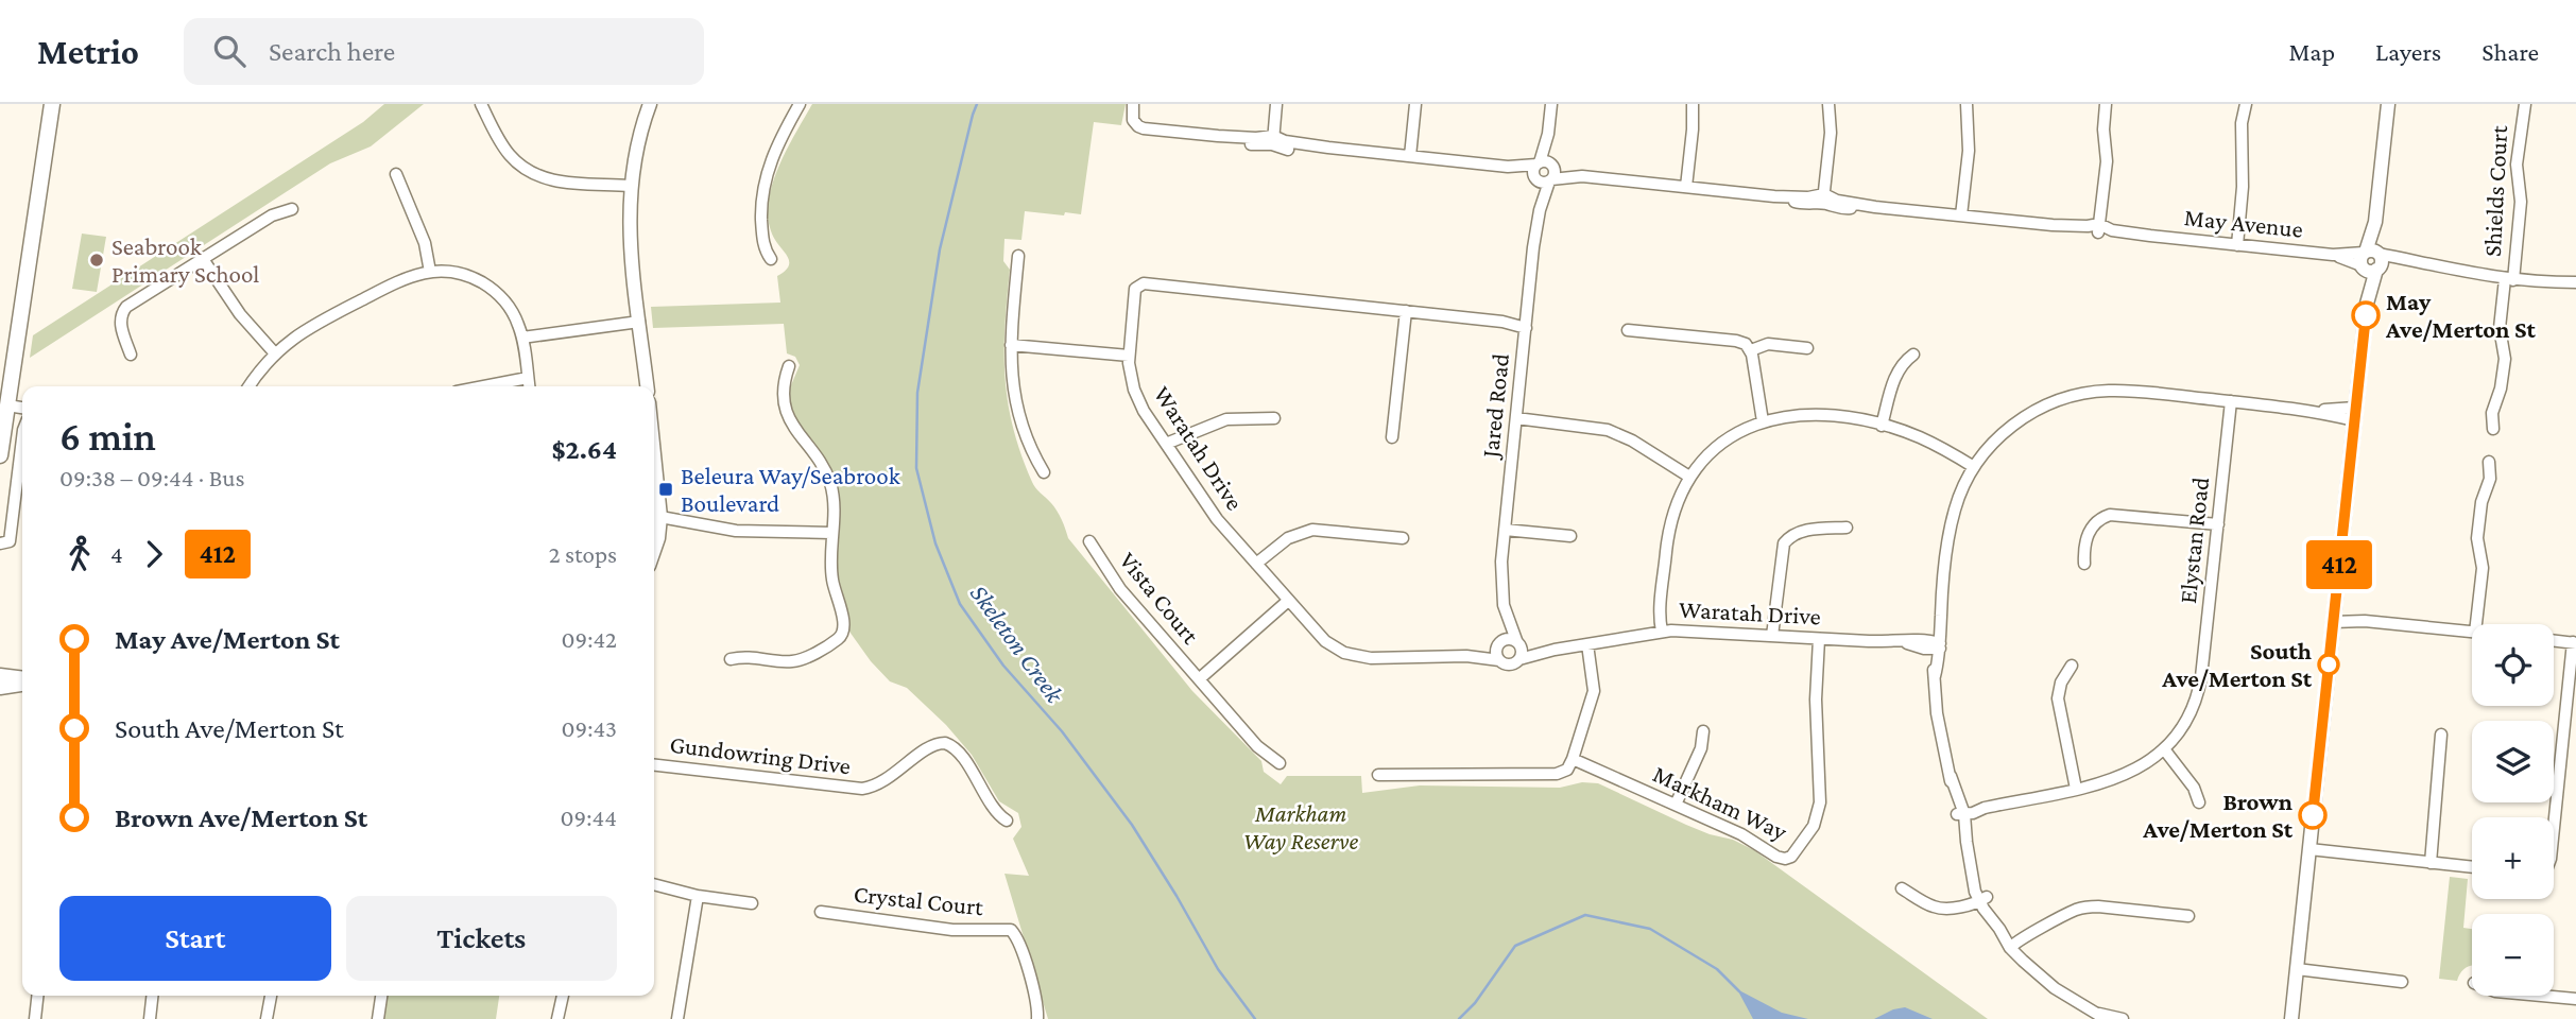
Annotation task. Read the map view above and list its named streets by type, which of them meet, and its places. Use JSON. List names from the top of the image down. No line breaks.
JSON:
{"streets":{"street":["Shields Court","May Avenue","Jared Road","Waratah Drive","Elystan Road","Vista Court","Gundowring Drive","Markham Way","Crystal Court"]},"crossings":[["Shields Court","May Avenue"],["May Avenue","Jared Road"],["Jared Road","Waratah Drive"],["Waratah Drive","Vista Court"],["Waratah Drive","Markham Way"]],"water":["Skeleton Creek"],"parks":["Markham Way Reserve"],"places":{"other":["Seabrook Primary School","May Ave/Merton St","South Ave/Merton St","Brown Ave/Merton St"],"transit":["Beleura Way/Seabrook Boulevard"]},"lines":["bus line 412"],"page":{"header":"Metrio","search":"Search here","nav":["Map","Layers","Share"],"on_map":"412","heading":["6 min","09:38 – 09:44 · Bus","$2.64"],"legs":["4","412","2 stops"],"list":[{"name":"May Ave/Merton St","value":"09:42"},{"name":"South Ave/Merton St","value":"09:43"},{"name":"Brown Ave/Merton St","value":"09:44"}],"map_buttons":["+","−"],"buttons":["Start","Tickets"]}}
